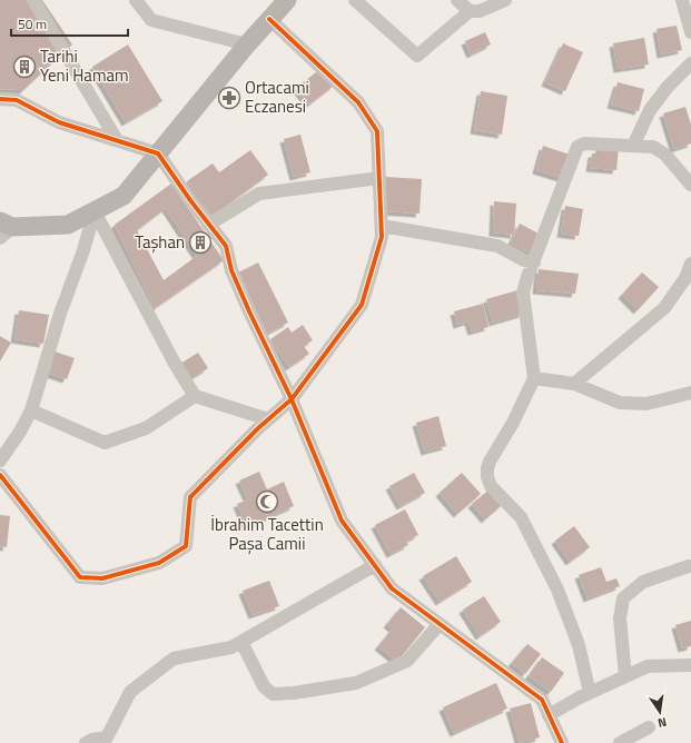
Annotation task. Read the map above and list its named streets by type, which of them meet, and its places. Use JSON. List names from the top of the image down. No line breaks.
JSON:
{"places":{"building":["Tarihi Yeni Hamam","Taşhan"],"pharmacy":["Ortacami Eczanesi"],"mosque":["İbrahim Tacettin Paşa Camii"]},"scale_bar":"50 m","north":"bottom"}
